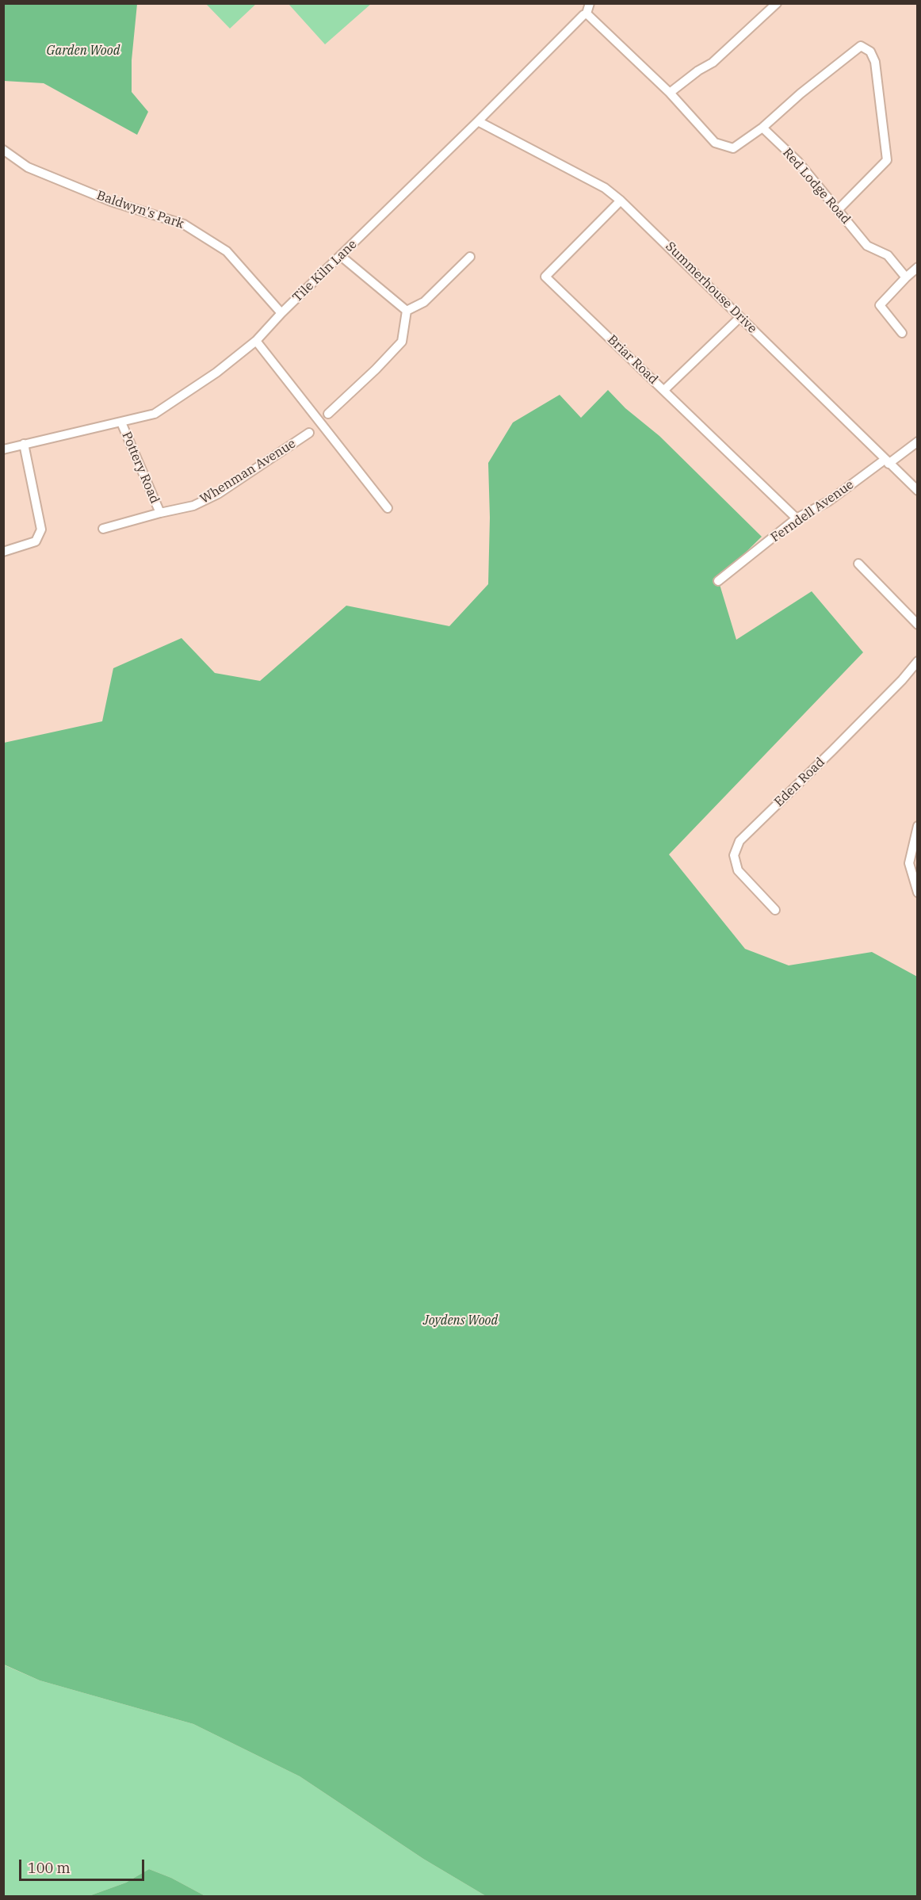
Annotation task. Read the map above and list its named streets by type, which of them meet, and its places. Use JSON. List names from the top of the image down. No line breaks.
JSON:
{"streets":{"street":["Red Lodge Road","Baldwyn's Park","Tile Kiln Lane","Summerhouse Drive","Briar Road","Pottery Road","Whenman Avenue","Ferndell Avenue","Eden Road"]},"crossings":[["Baldwyn's Park","Tile Kiln Lane"],["Tile Kiln Lane","Summerhouse Drive"],["Tile Kiln Lane","Pottery Road"],["Summerhouse Drive","Briar Road"],["Summerhouse Drive","Ferndell Avenue"],["Briar Road","Ferndell Avenue"],["Pottery Road","Whenman Avenue"]],"parks":["Garden Wood","Joydens Wood"],"scale_bar":"100 m"}
